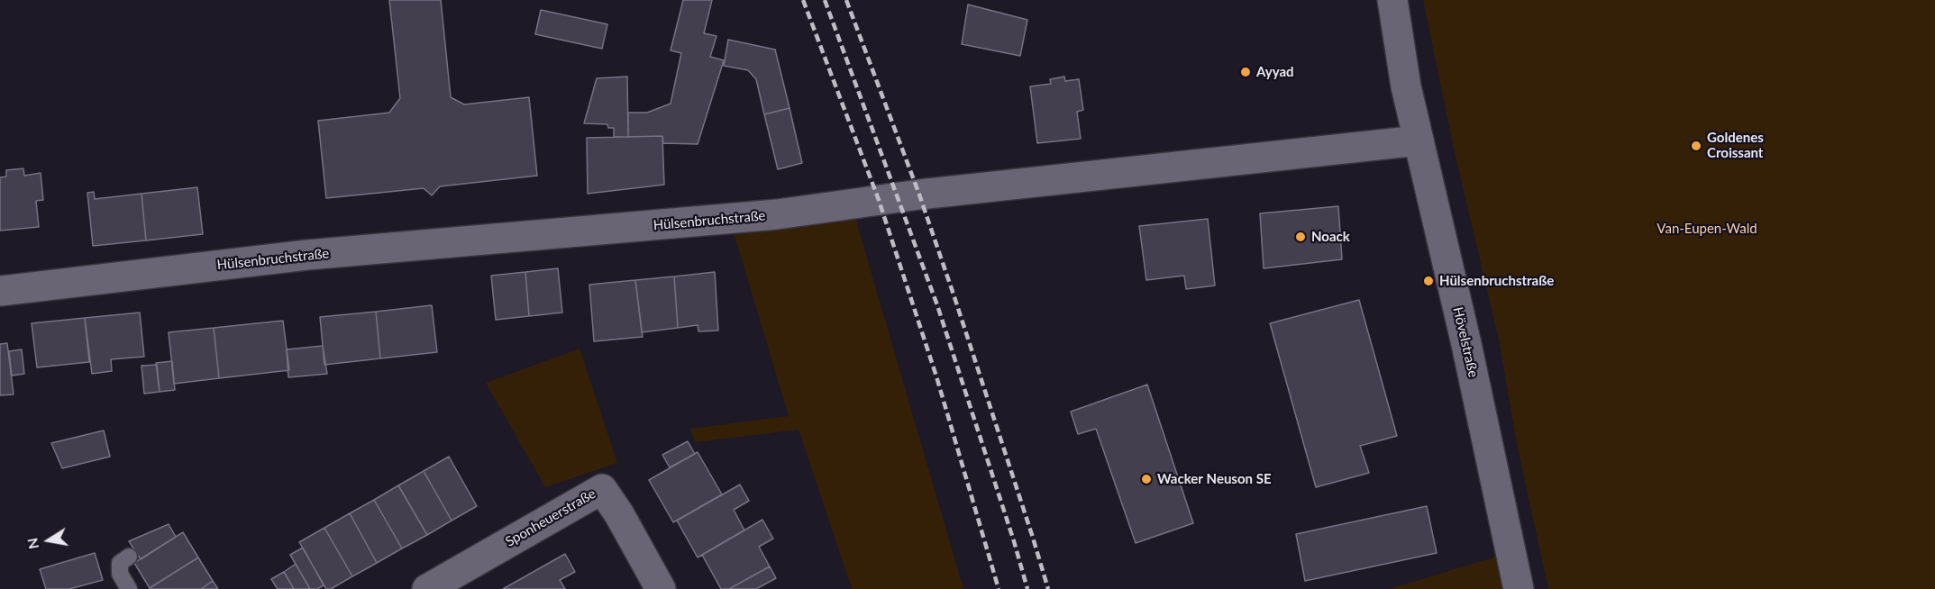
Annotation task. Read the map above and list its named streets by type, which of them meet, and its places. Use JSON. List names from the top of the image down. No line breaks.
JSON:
{"streets":{"street":["Hülsenbruchstraße","Hövelstraße","Sponheuerstraße"]},"crossings":[["Hülsenbruchstraße","Hövelstraße"]],"parks":["Van-Eupen-Wald"],"places":["Ayyad","Goldenes Croissant","Noack","Hülsenbruchstraße","Wacker Neuson SE"],"north":"left"}
